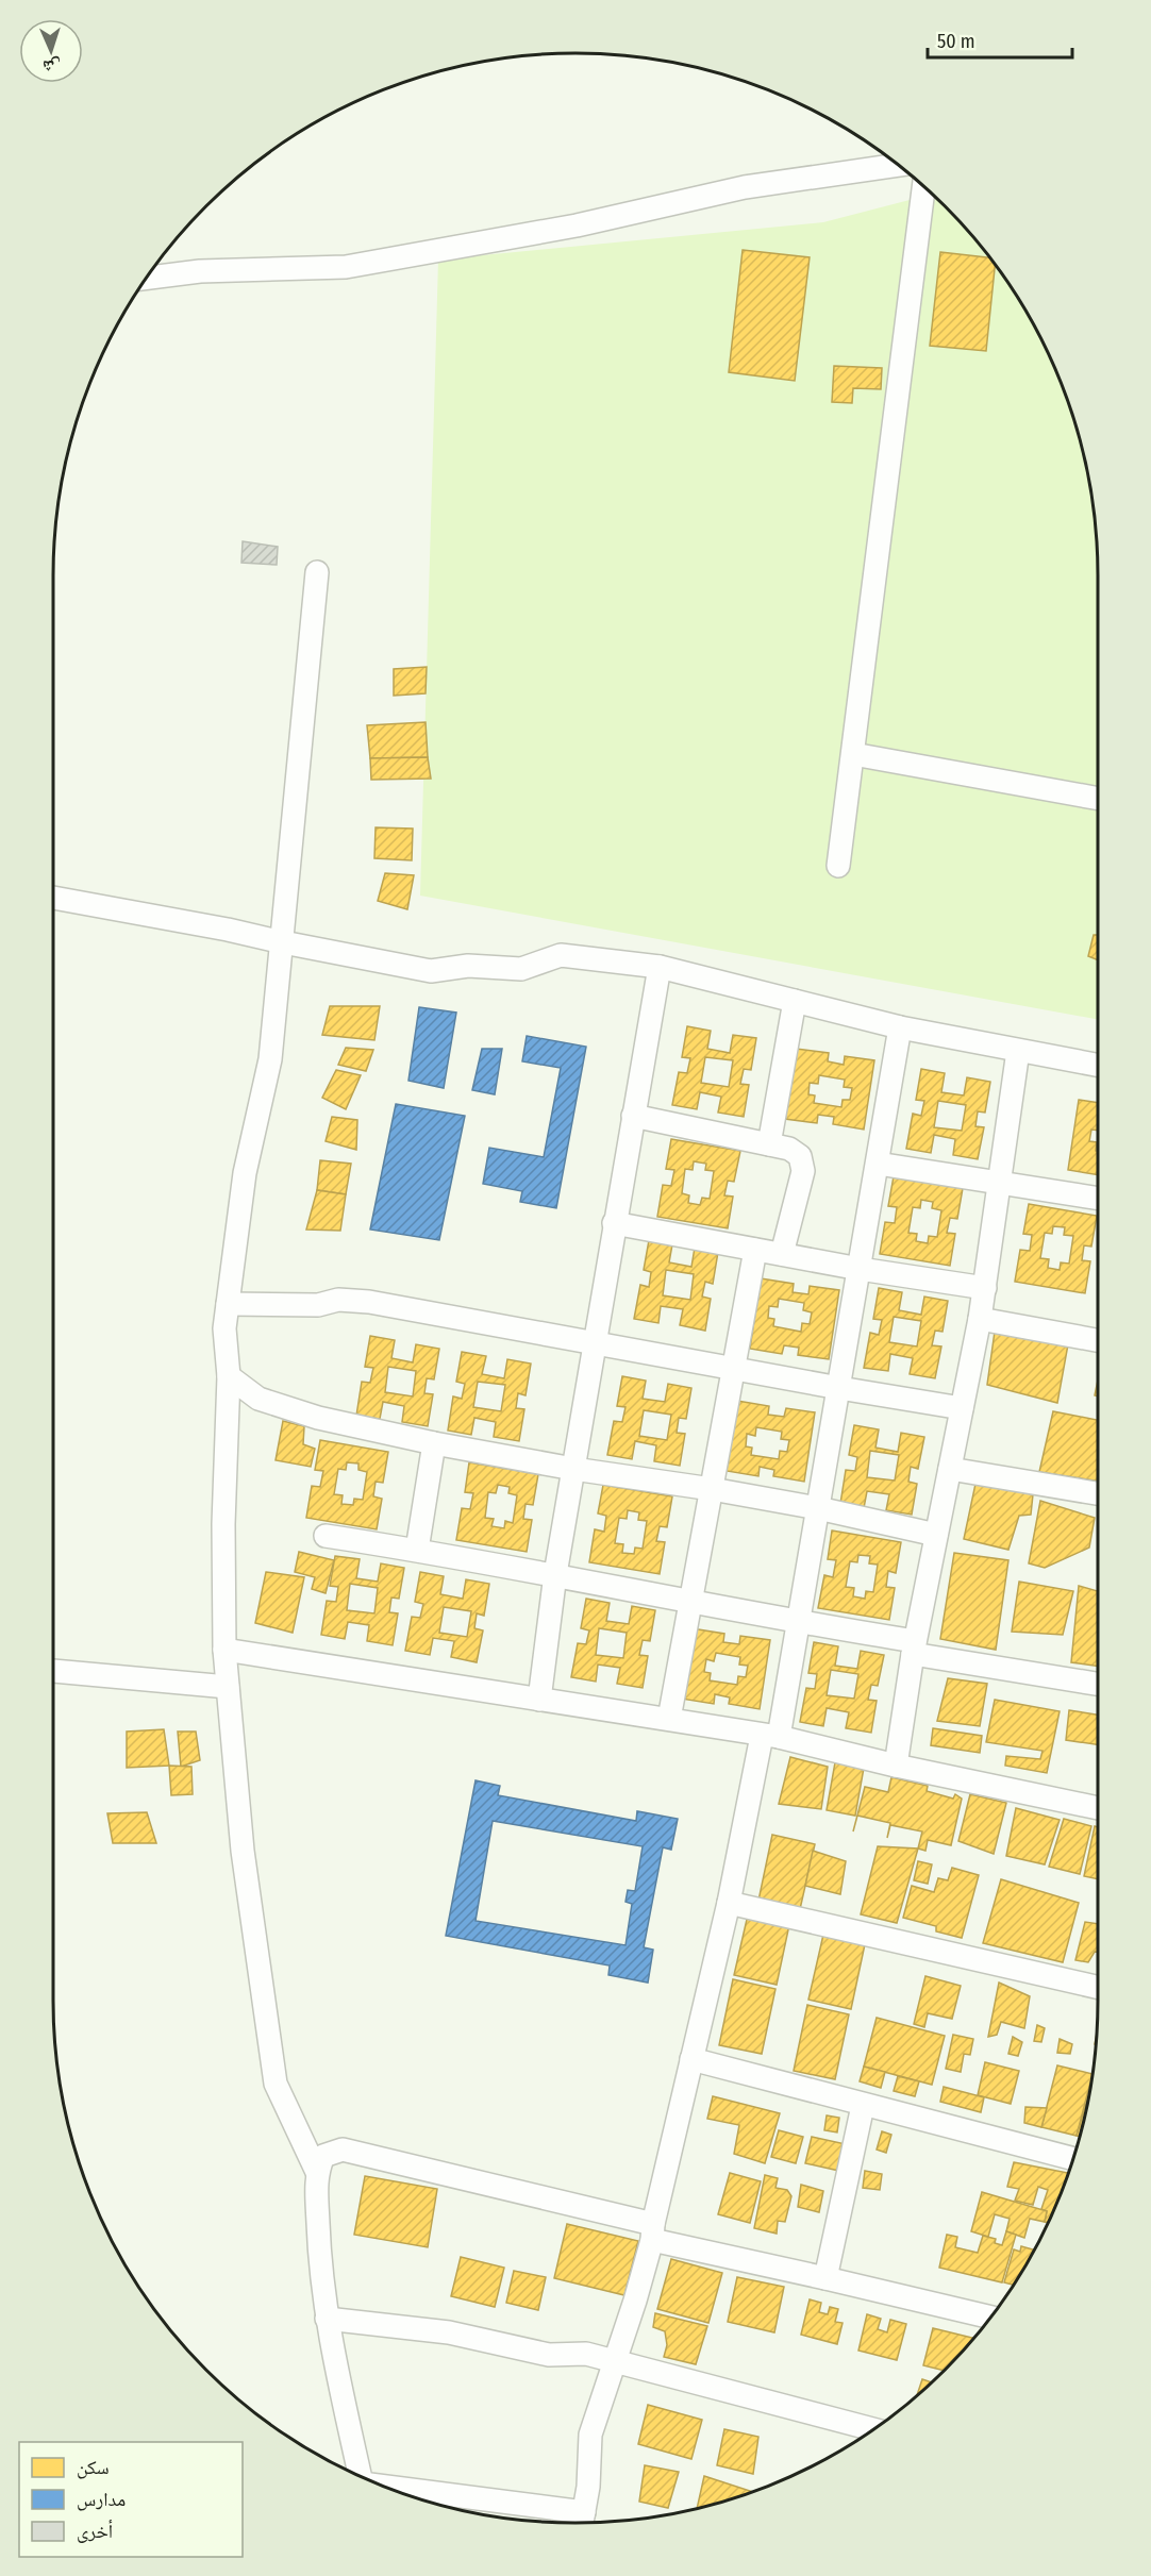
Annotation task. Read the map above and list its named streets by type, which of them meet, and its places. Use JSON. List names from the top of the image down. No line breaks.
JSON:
{"legend":["سكن","مدارس","أخرى"],"scale_bar":"50 m","north":"bottom"}
